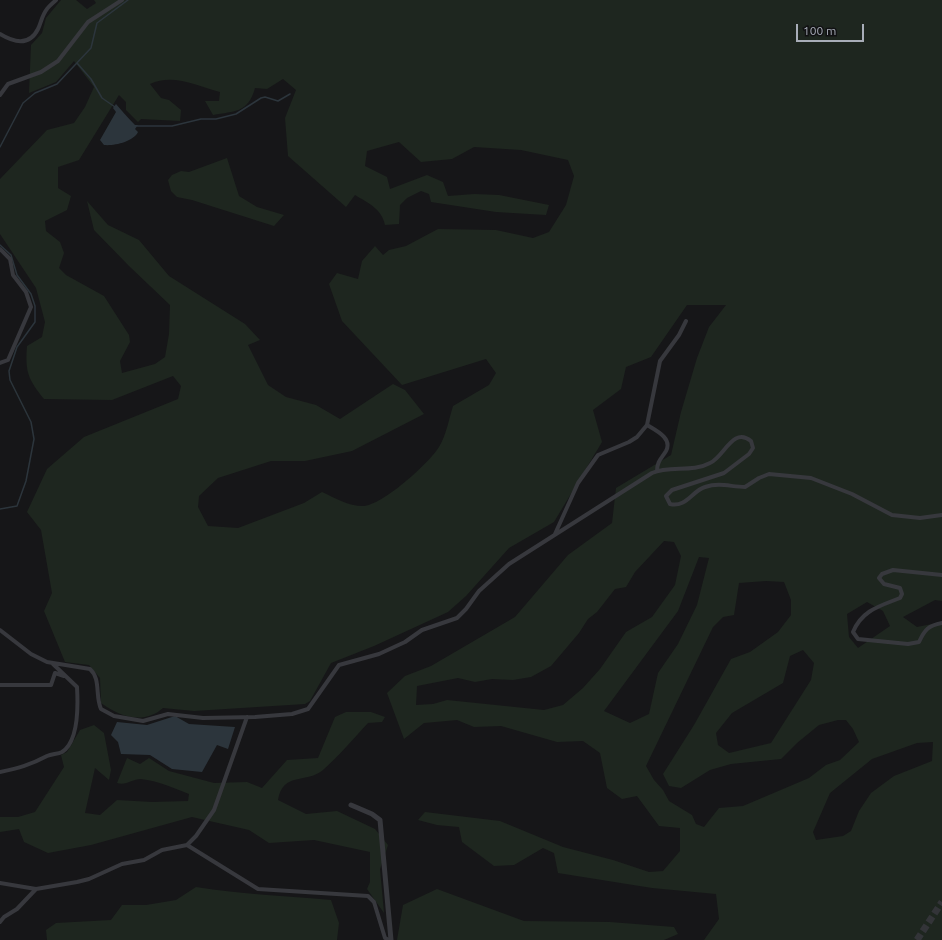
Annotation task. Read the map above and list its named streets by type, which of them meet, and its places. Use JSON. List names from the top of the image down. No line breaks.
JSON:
{"scale_bar":"100 m"}
